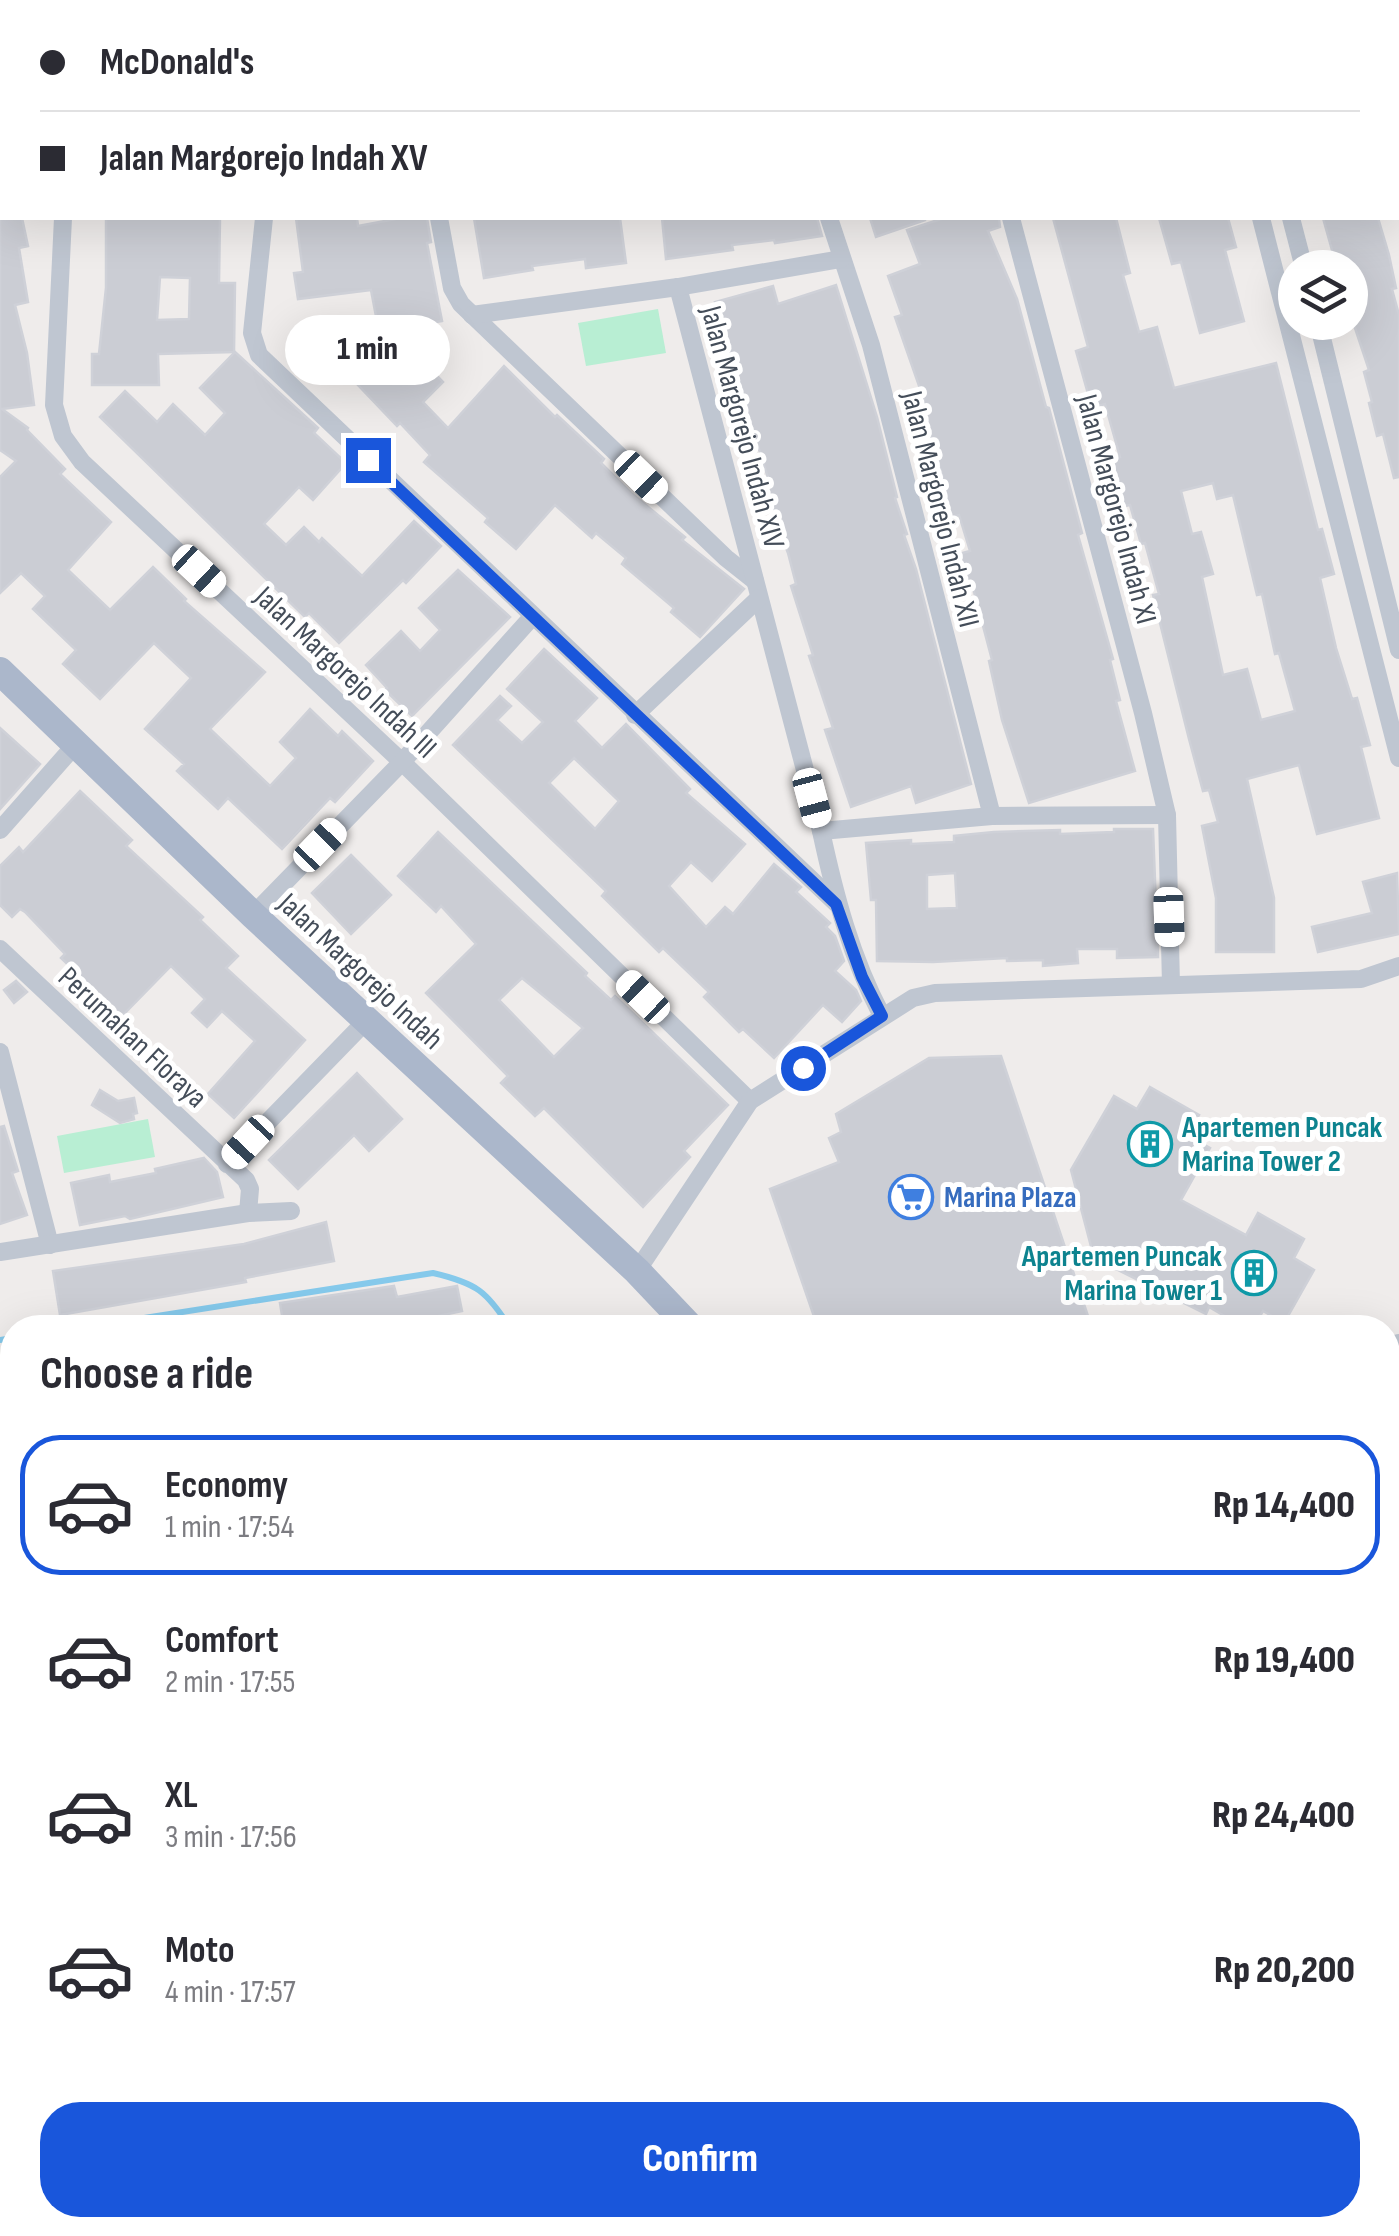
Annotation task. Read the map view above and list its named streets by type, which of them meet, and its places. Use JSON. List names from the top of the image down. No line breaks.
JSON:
{"streets":{"main road":["Jalan Margorejo Indah"],"street":["Jalan Margorejo Indah XIV","Jalan Margorejo Indah XII","Jalan Margorejo Indah XI","Jalan Margorejo Indah III","Perumahan Floraya"]},"crossings":[["Jalan Margorejo Indah XIV","Jalan Margorejo Indah XII"]],"places":{"building":["Apartemen Puncak Marina Tower 2","Apartemen Puncak Marina Tower 1"],"supermarket":["Marina Plaza"]},"page":{"banner":["McDonald's","Jalan Margorejo Indah XV"],"bubble":"1 min","heading":"Choose a ride","list":[{"name":"Economy","note":"1 min · 17:54","value":"Rp 14,400"},{"name":"Comfort","note":"2 min · 17:55","value":"Rp 19,400"},{"name":"XL","note":"3 min · 17:56","value":"Rp 24,400"},{"name":"Moto","note":"4 min · 17:57","value":"Rp 20,200"}],"buttons":"Confirm"}}
